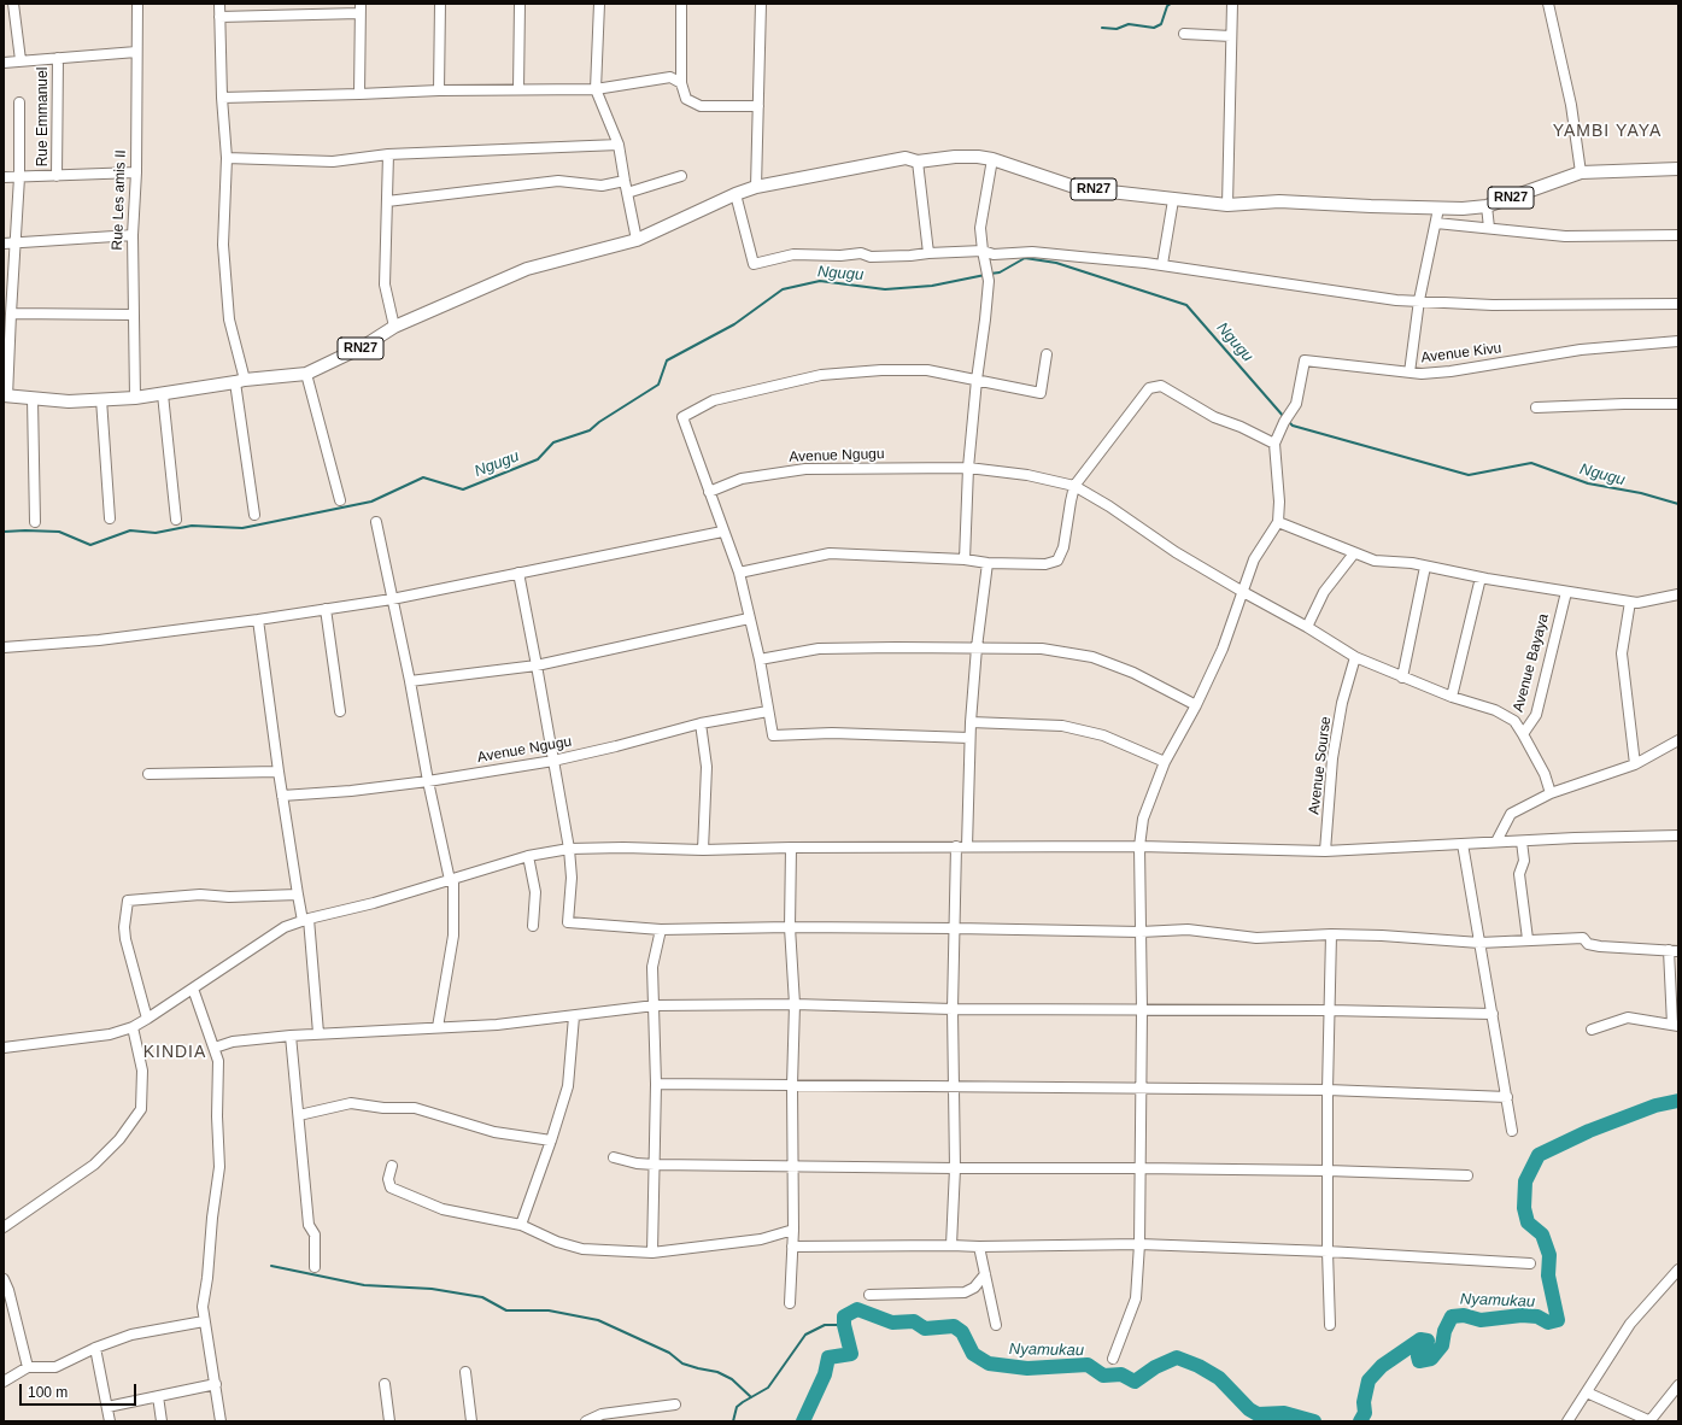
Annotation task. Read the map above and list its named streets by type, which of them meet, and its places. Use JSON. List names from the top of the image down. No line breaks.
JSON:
{"streets":{"main road":["RN27"],"street":["Rue Emmanuel","Rue Les amis II","Avenue Kivu","Avenue Ngugu","Avenue Bayaya","Avenue Sourse"]},"crossings":[["Rue Emmanuel","RN27"],["RN27","Rue Les amis II"]],"districts":["YAMBI YAYA","KINDIA"],"water":["Ngugu","Nyamukau"],"scale_bar":"100 m"}
